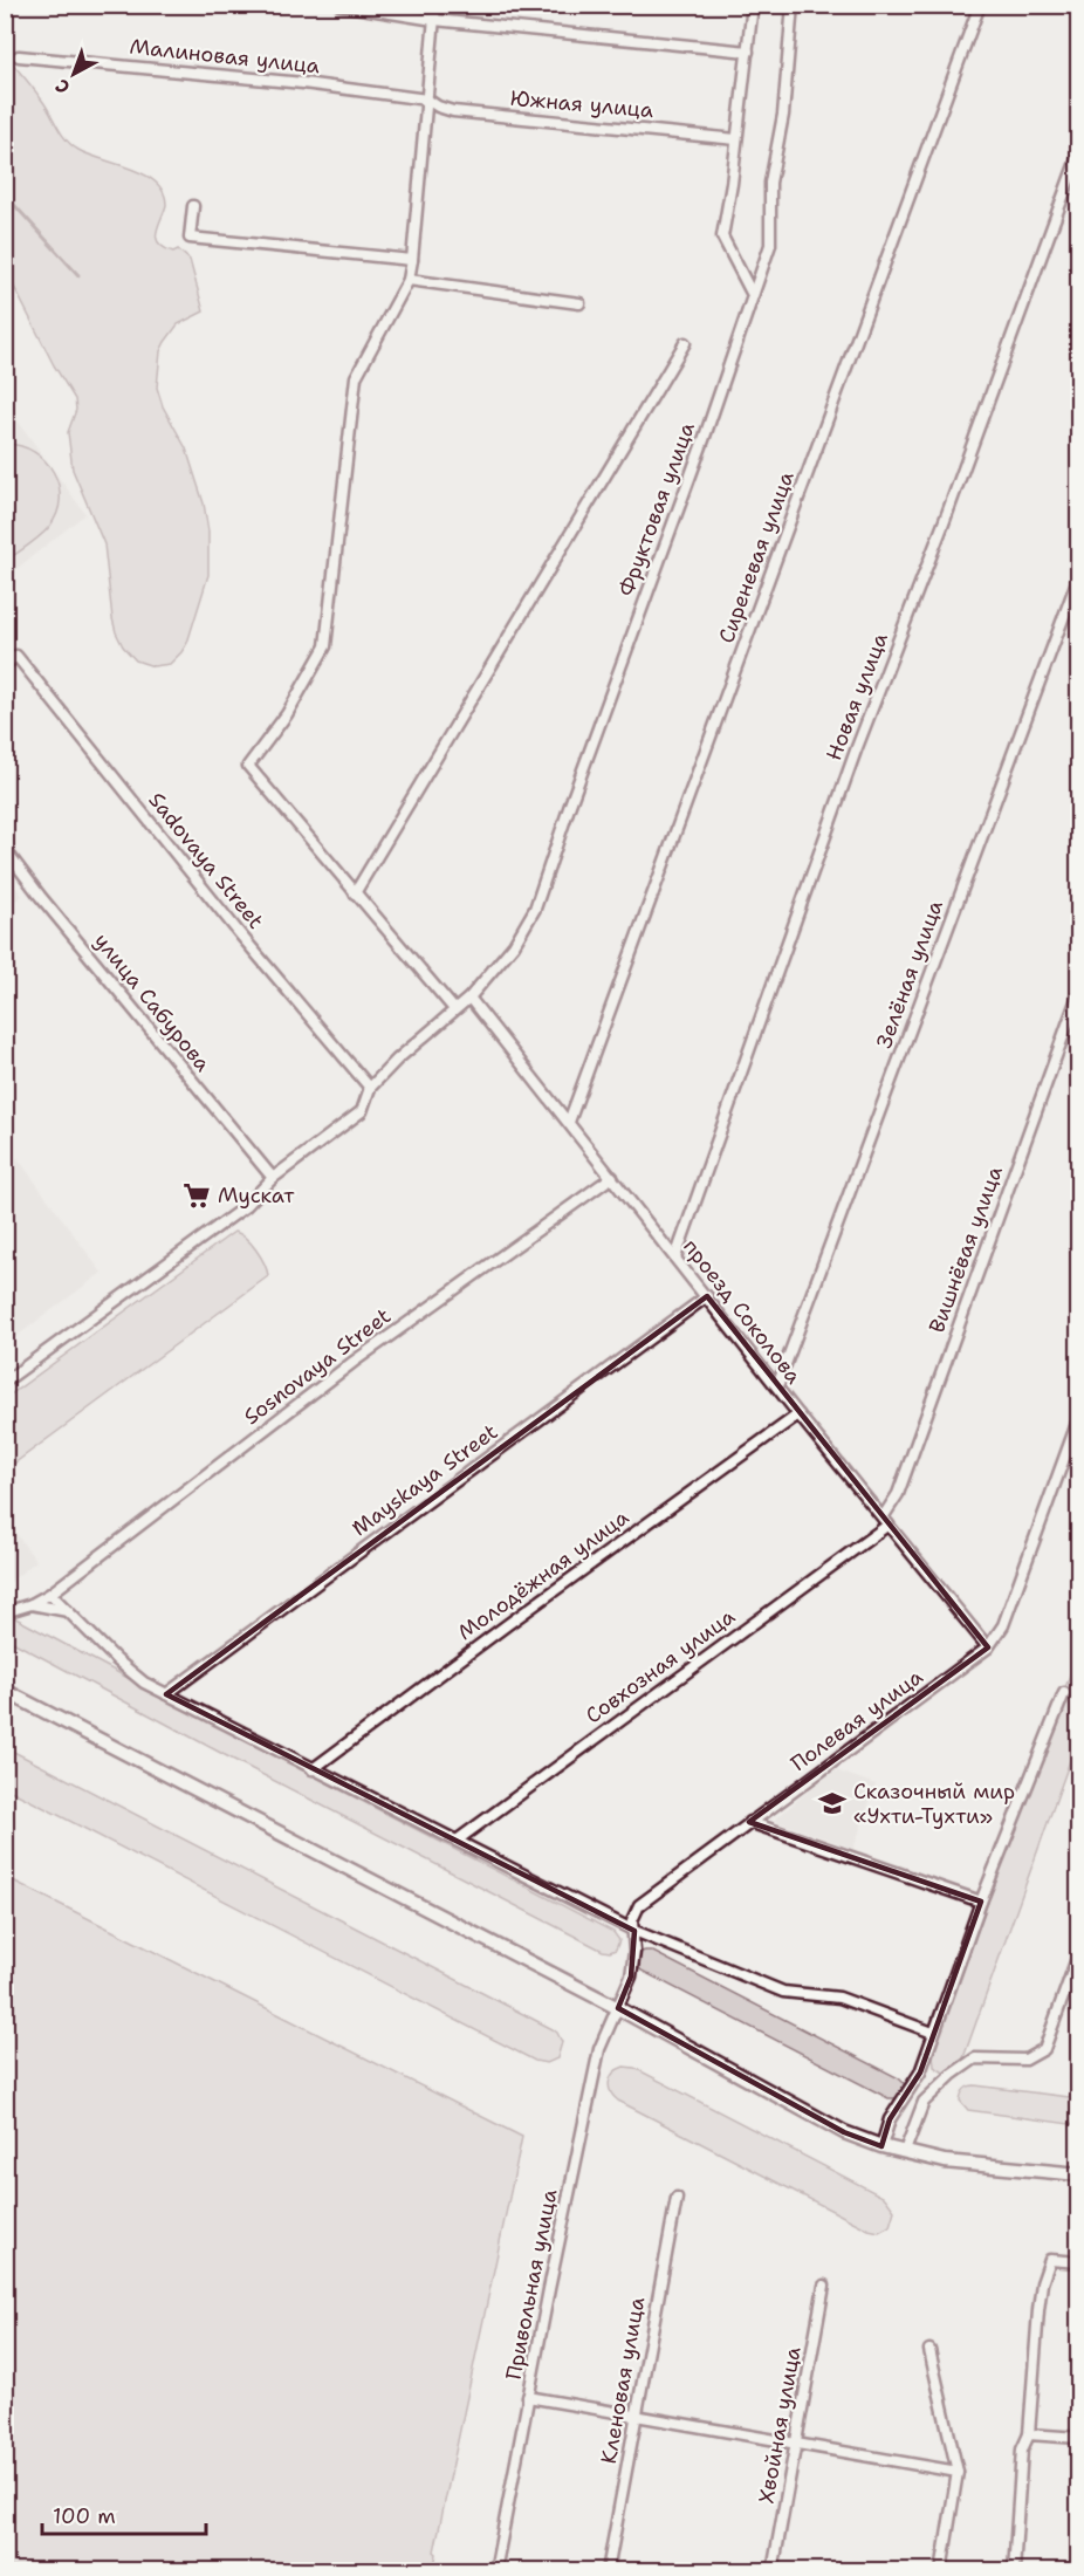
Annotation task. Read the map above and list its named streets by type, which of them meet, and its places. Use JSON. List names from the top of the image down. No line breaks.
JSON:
{"streets":{"street":["Малиновая улица","Южная улица","Фруктовая улица","Сиреневая улица","Новая улица","Sadovaya Street","Зелёная улица","улица Сабурова","Вишнёвая улица","проезд Соколова","Sosnovaya Street","Mayskaya Street","Молодёжная улица","Совхозная улица","Полевая улица","Привольная улица","Кленовая улица","Хвойная улица"]},"crossings":[["Малиновая улица","Южная улица"],["Фруктовая улица","Sadovaya Street"],["Фруктовая улица","улица Сабурова"],["Фруктовая улица","проезд Соколова"],["Сиреневая улица","проезд Соколова"],["Новая улица","проезд Соколова"],["Зелёная улица","проезд Соколова"],["Вишнёвая улица","проезд Соколова"],["Вишнёвая улица","Совхозная улица"],["проезд Соколова","Sosnovaya Street"],["проезд Соколова","Mayskaya Street"],["проезд Соколова","Молодёжная улица"],["проезд Соколова","Совхозная улица"],["проезд Соколова","Полевая улица"],["Полевая улица","Привольная улица"]],"places":{"supermarket":["Мускат"],"school or university":["Сказочный мир «Ухти-Тухти»"]},"scale_bar":"100 m","north":"bottom left"}
